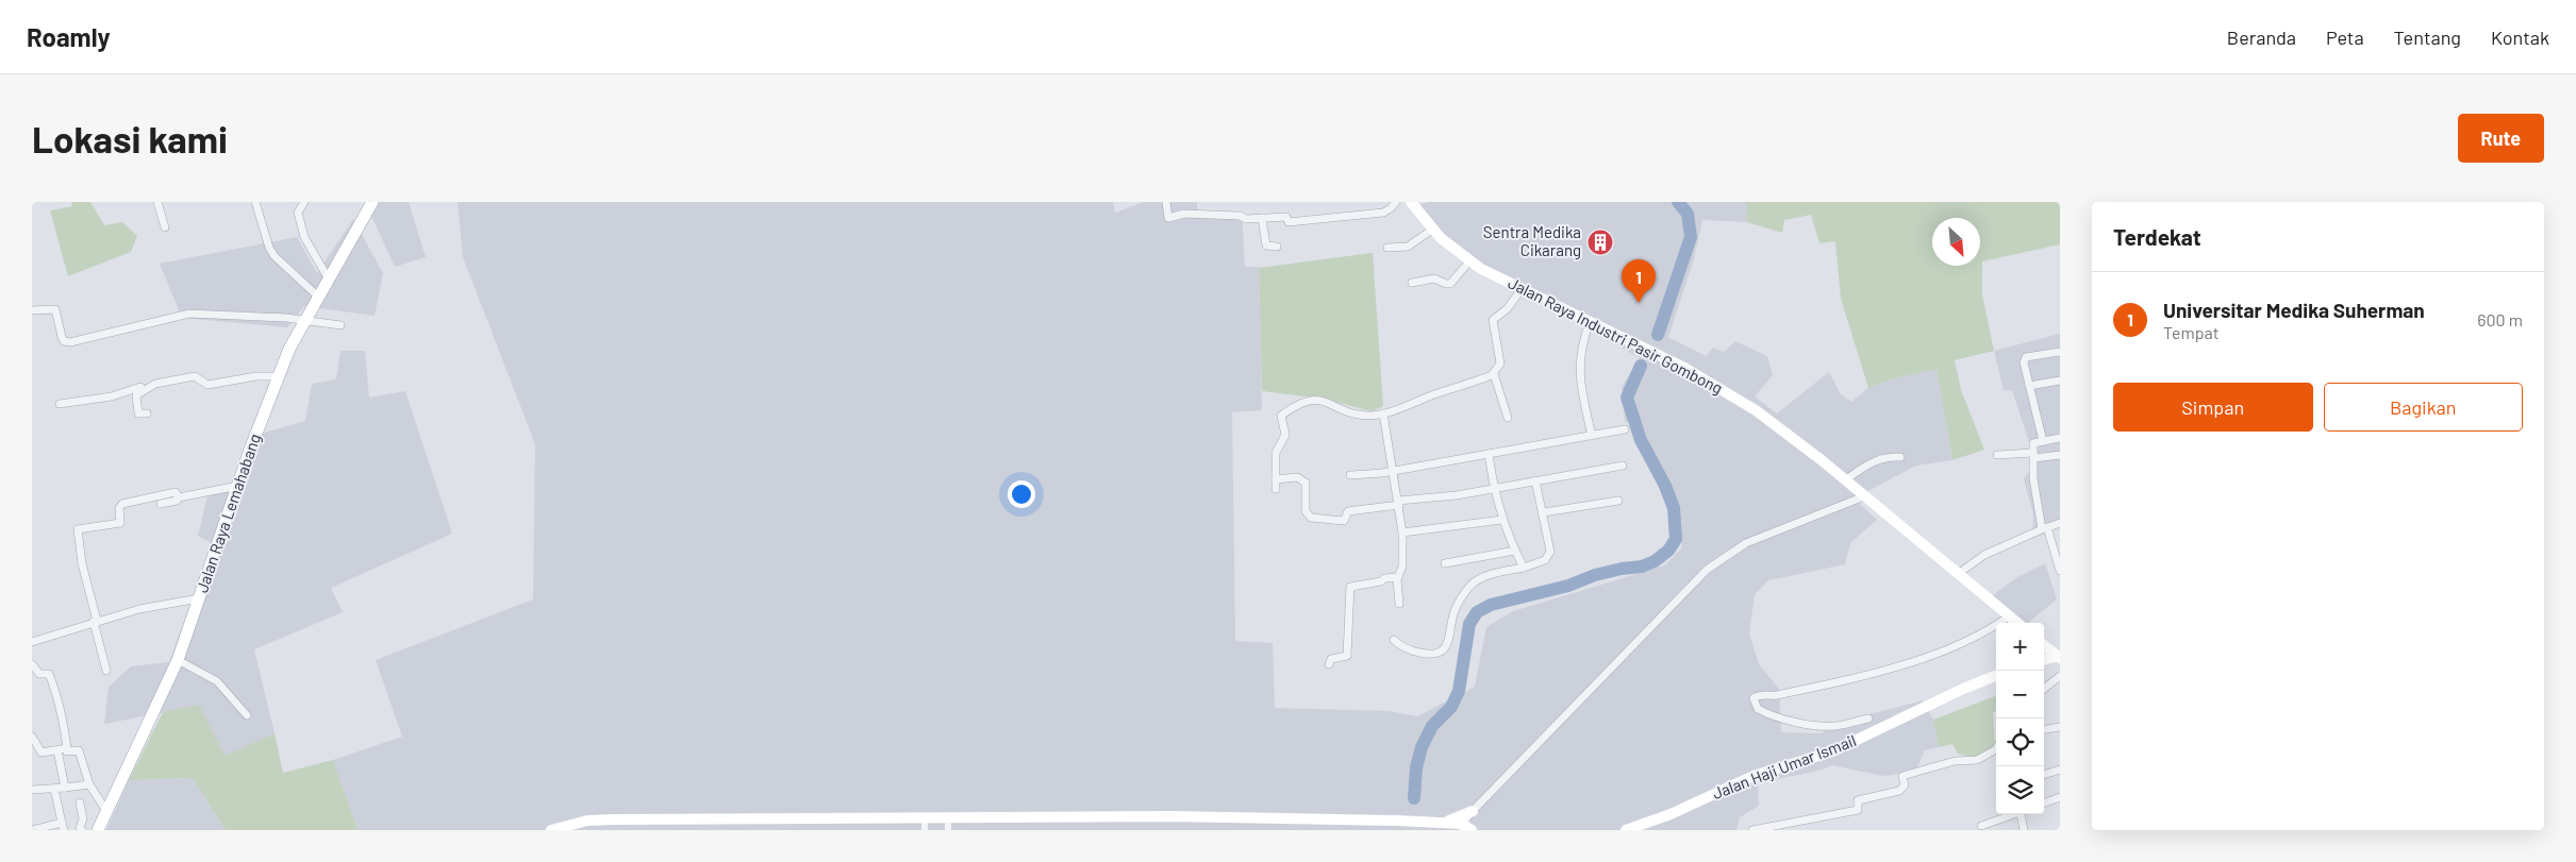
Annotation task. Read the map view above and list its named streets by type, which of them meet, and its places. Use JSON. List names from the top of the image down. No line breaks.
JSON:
{"streets":{"main road":["Jalan Raya Industri Pasir Gombong","Jalan Raya Lemahabang","Jalan Haji Umar Ismail"]},"places":{"building":["Sentra Medika Cikarang"]},"north":"bottom right","page":{"header":"Roamly","nav":["Beranda","Peta","Tentang","Kontak"],"buttons":["Rute",["Simpan","Bagikan"]],"title":"Lokasi kami","heading":"Terdekat","pins":"1","list":[{"mark":"1","name":"Universitar Medika Suherman","note":"Tempat","value":"600 m"}],"map_buttons":["+","−"]}}
